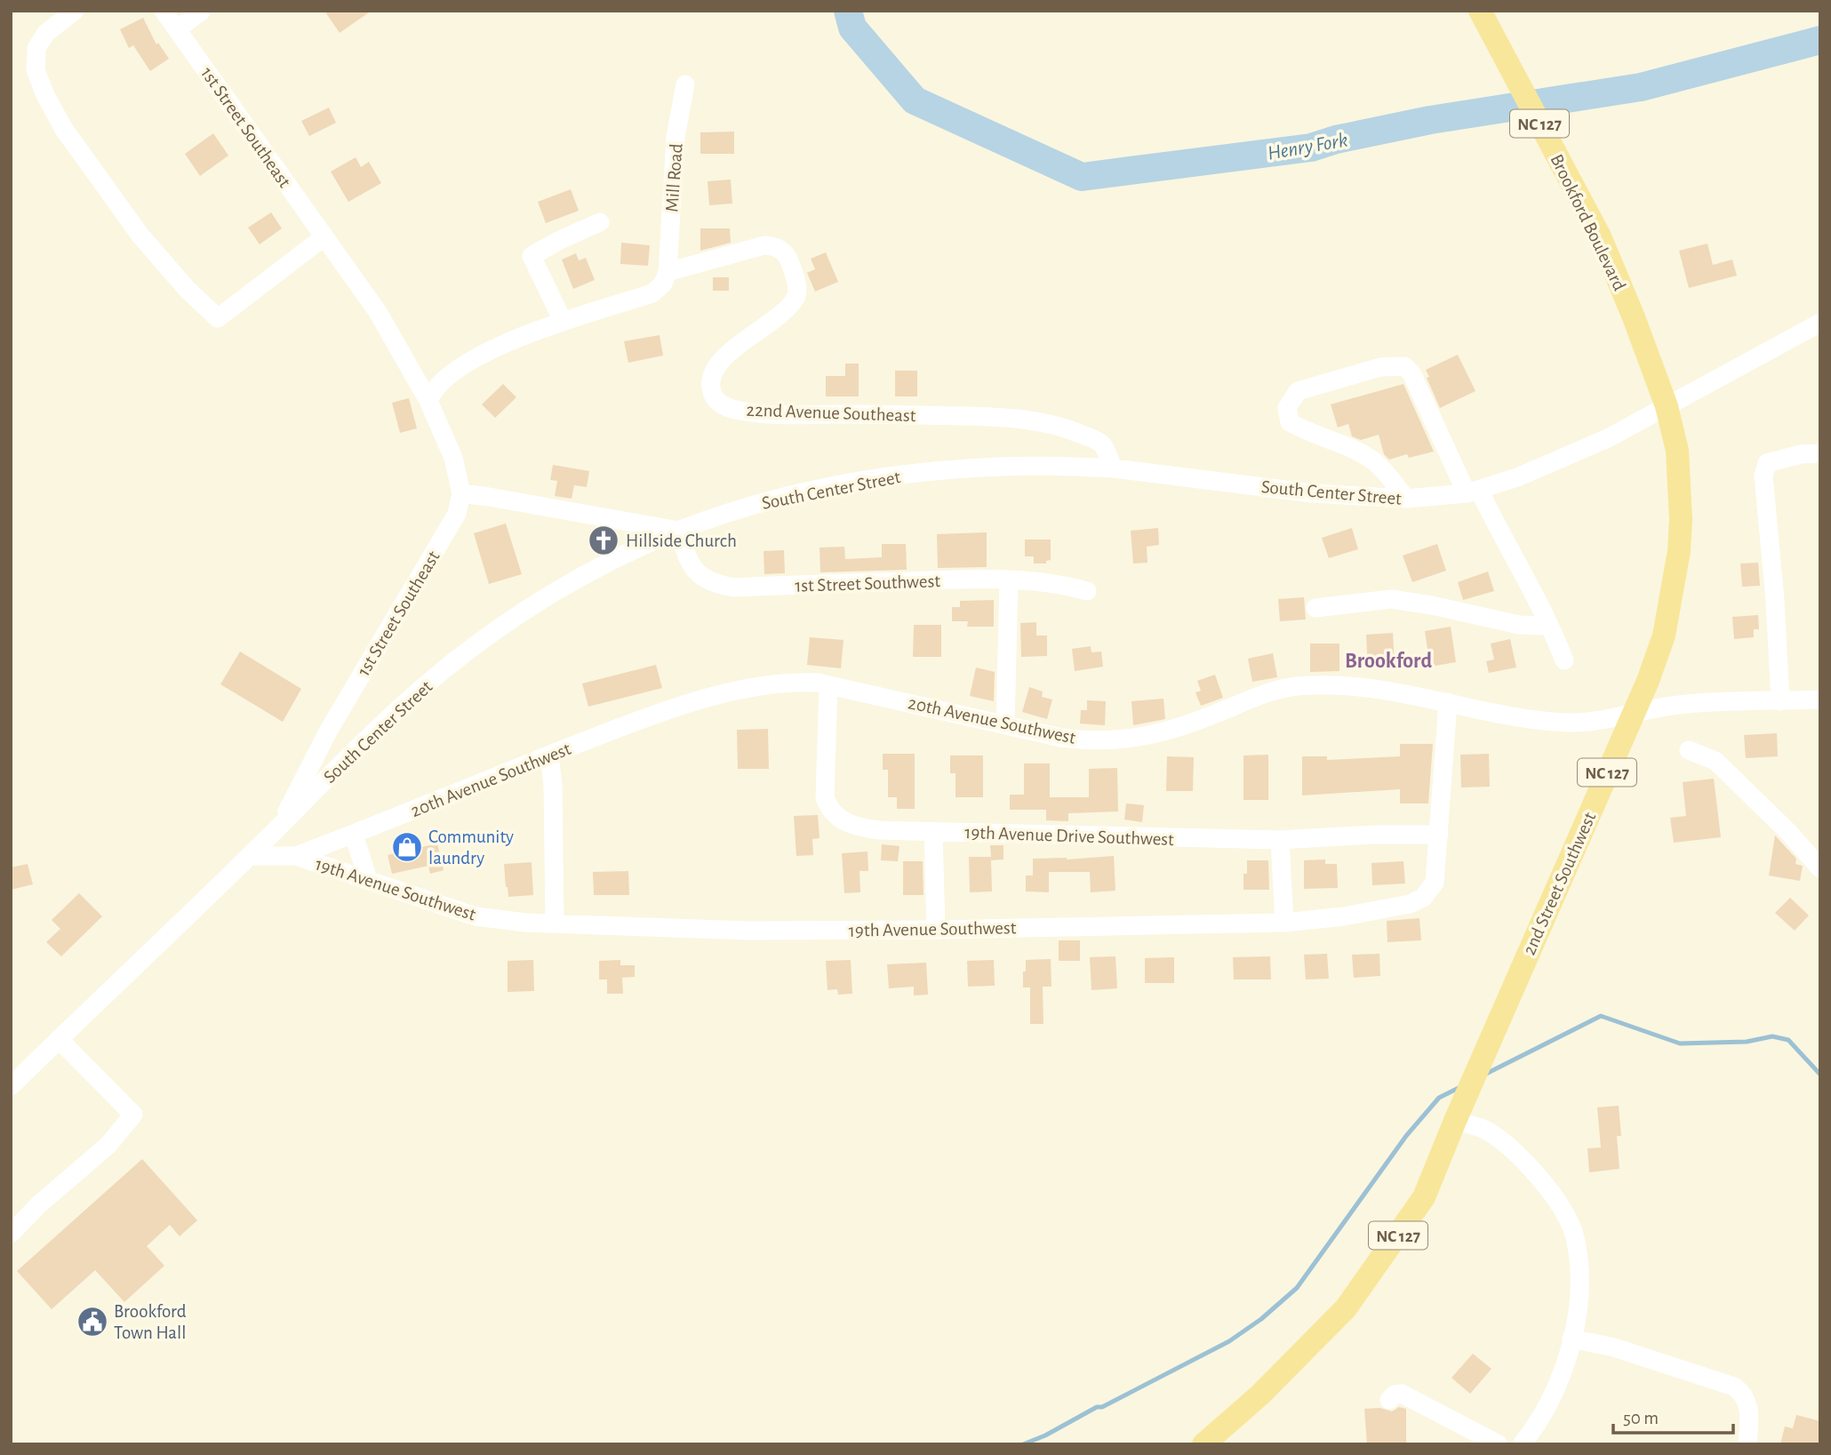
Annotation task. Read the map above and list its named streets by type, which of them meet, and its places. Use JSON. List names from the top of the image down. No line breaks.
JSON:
{"streets":{"main road":["NC 127","Brookford Boulevard","2nd Street Southwest"],"street":["1st Street Southeast","Mill Road","22nd Avenue Southeast","South Center Street","1st Street Southwest","20th Avenue Southwest","19th Avenue Drive Southwest","19th Avenue Southwest"]},"crossings":[["NC 127","2nd Street Southwest"],["1st Street Southeast","South Center Street"],["Mill Road","22nd Avenue Southeast"],["Brookford Boulevard","South Center Street"],["Brookford Boulevard","2nd Street Southwest"],["22nd Avenue Southeast","South Center Street"],["South Center Street","1st Street Southwest"],["South Center Street","2nd Street Southwest"],["South Center Street","19th Avenue Southwest"],["20th Avenue Southwest","19th Avenue Drive Southwest"],["20th Avenue Southwest","2nd Street Southwest"],["20th Avenue Southwest","19th Avenue Southwest"],["19th Avenue Drive Southwest","19th Avenue Southwest"]],"districts":["Brookford"],"water":["Henry Fork"],"places":{"church":["Hillside Church"],"shop":["Community laundry"],"public building":["Brookford Town Hall"]},"scale_bar":"50 m"}
